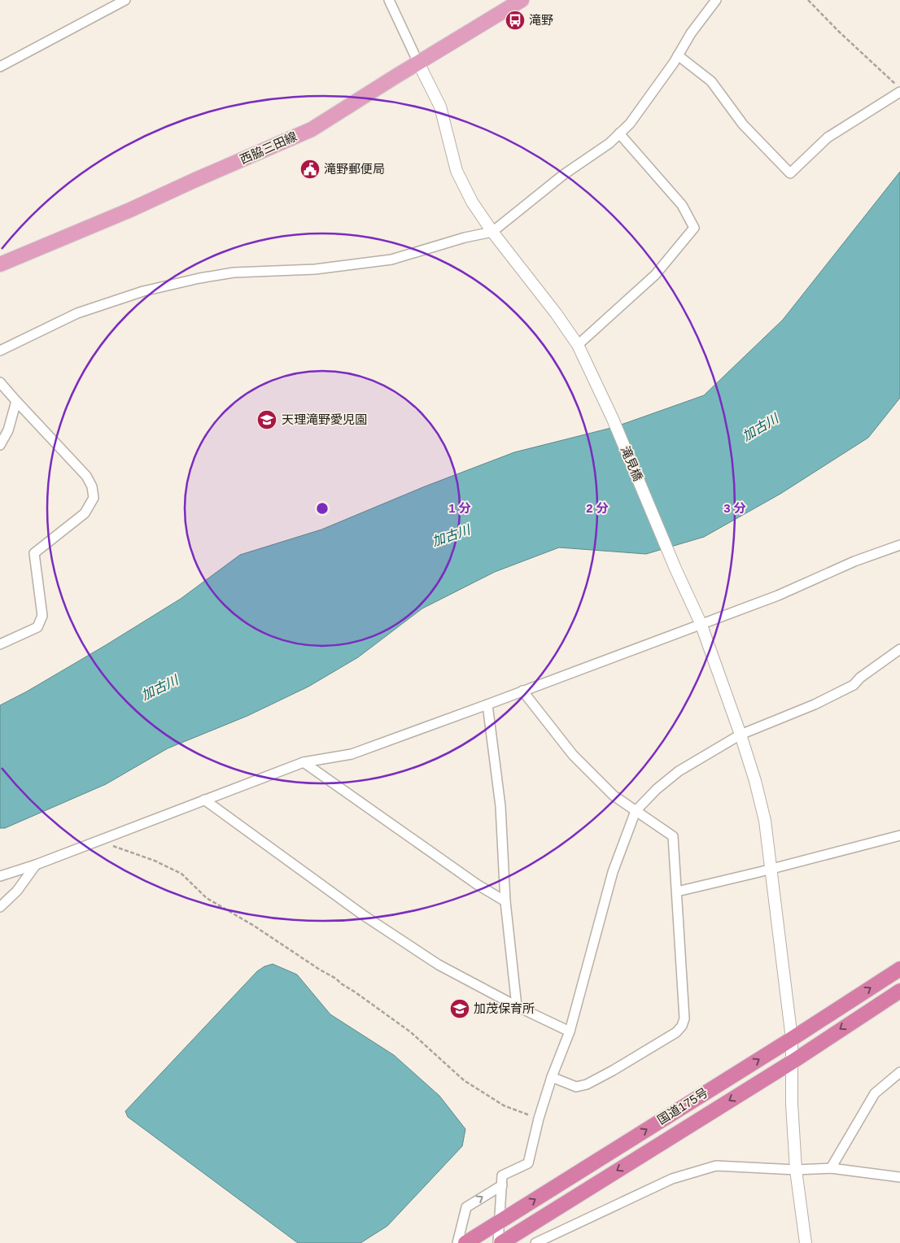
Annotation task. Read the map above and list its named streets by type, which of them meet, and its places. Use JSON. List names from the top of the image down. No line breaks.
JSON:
{"streets":{"highway":["国道175号"],"main road":["西脇三田線"],"street":["滝見橋"]},"crossings":[["西脇三田線","滝見橋"],["滝見橋","国道175号"]],"water":["加古川"],"places":{"bus stop":["滝野"],"public building":["滝野郵便局"],"school or university":["天理滝野愛児園","加茂保育所"]},"rings":["1 分","2 分","3 分"]}
